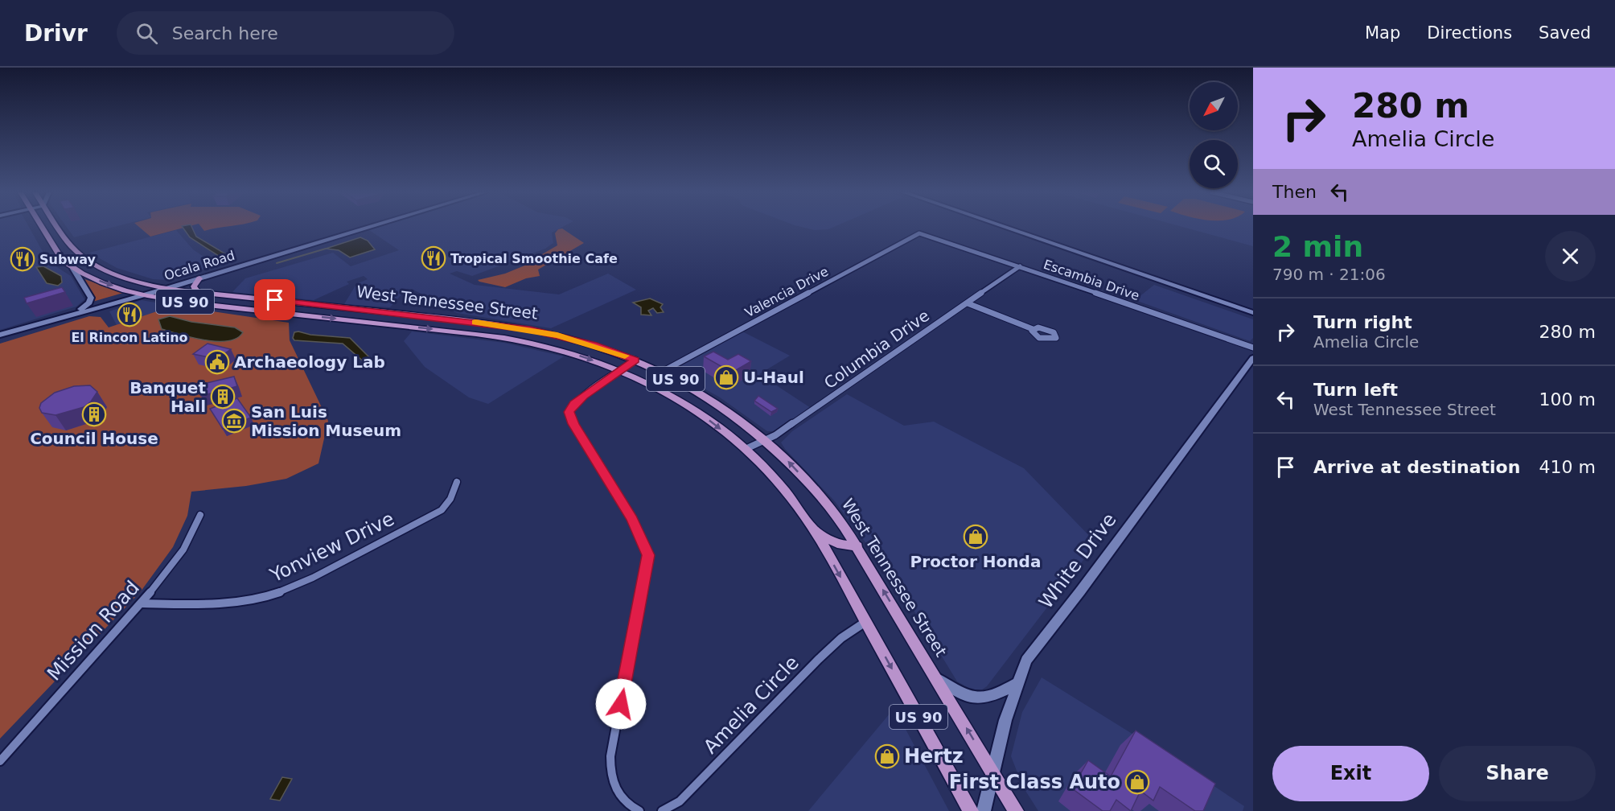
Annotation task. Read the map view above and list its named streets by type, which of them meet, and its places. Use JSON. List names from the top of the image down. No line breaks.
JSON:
{"streets":{"main road":["Ocala Road","US 90","West Tennessee Street","White Drive"],"street":["Escambia Drive","Valencia Drive","Columbia Drive","Yonview Drive","Mission Road","Amelia Circle"]},"crossings":[["Ocala Road","West Tennessee Street"],["Escambia Drive","Valencia Drive"],["Escambia Drive","Columbia Drive"],["Valencia Drive","West Tennessee Street"],["West Tennessee Street","Columbia Drive"],["West Tennessee Street","White Drive"],["West Tennessee Street","Amelia Circle"],["Yonview Drive","Mission Road"]],"places":{"restaurant":["Tropical Smoothie Cafe","Subway","El Rincon Latino"],"public building":["Archaeology Lab"],"shop":["U-Haul","Proctor Honda","Hertz","First Class Auto"],"building":["Banquet Hall","Council House"],"museum":["San Luis Mission Museum"]},"north":"bottom left","page":{"header":"Drivr","search":"Search here","nav":["Map","Directions","Saved"],"turn":["280 m","Amelia Circle"],"then":"Then","heading":["2 min","790 m · 21:06"],"list":[{"name":"Turn right","note":"Amelia Circle","value":"280 m"},{"name":"Turn left","note":"West Tennessee Street","value":"100 m"},{"name":"Arrive at destination","value":"410 m"}],"buttons":["Exit","Share"]}}
